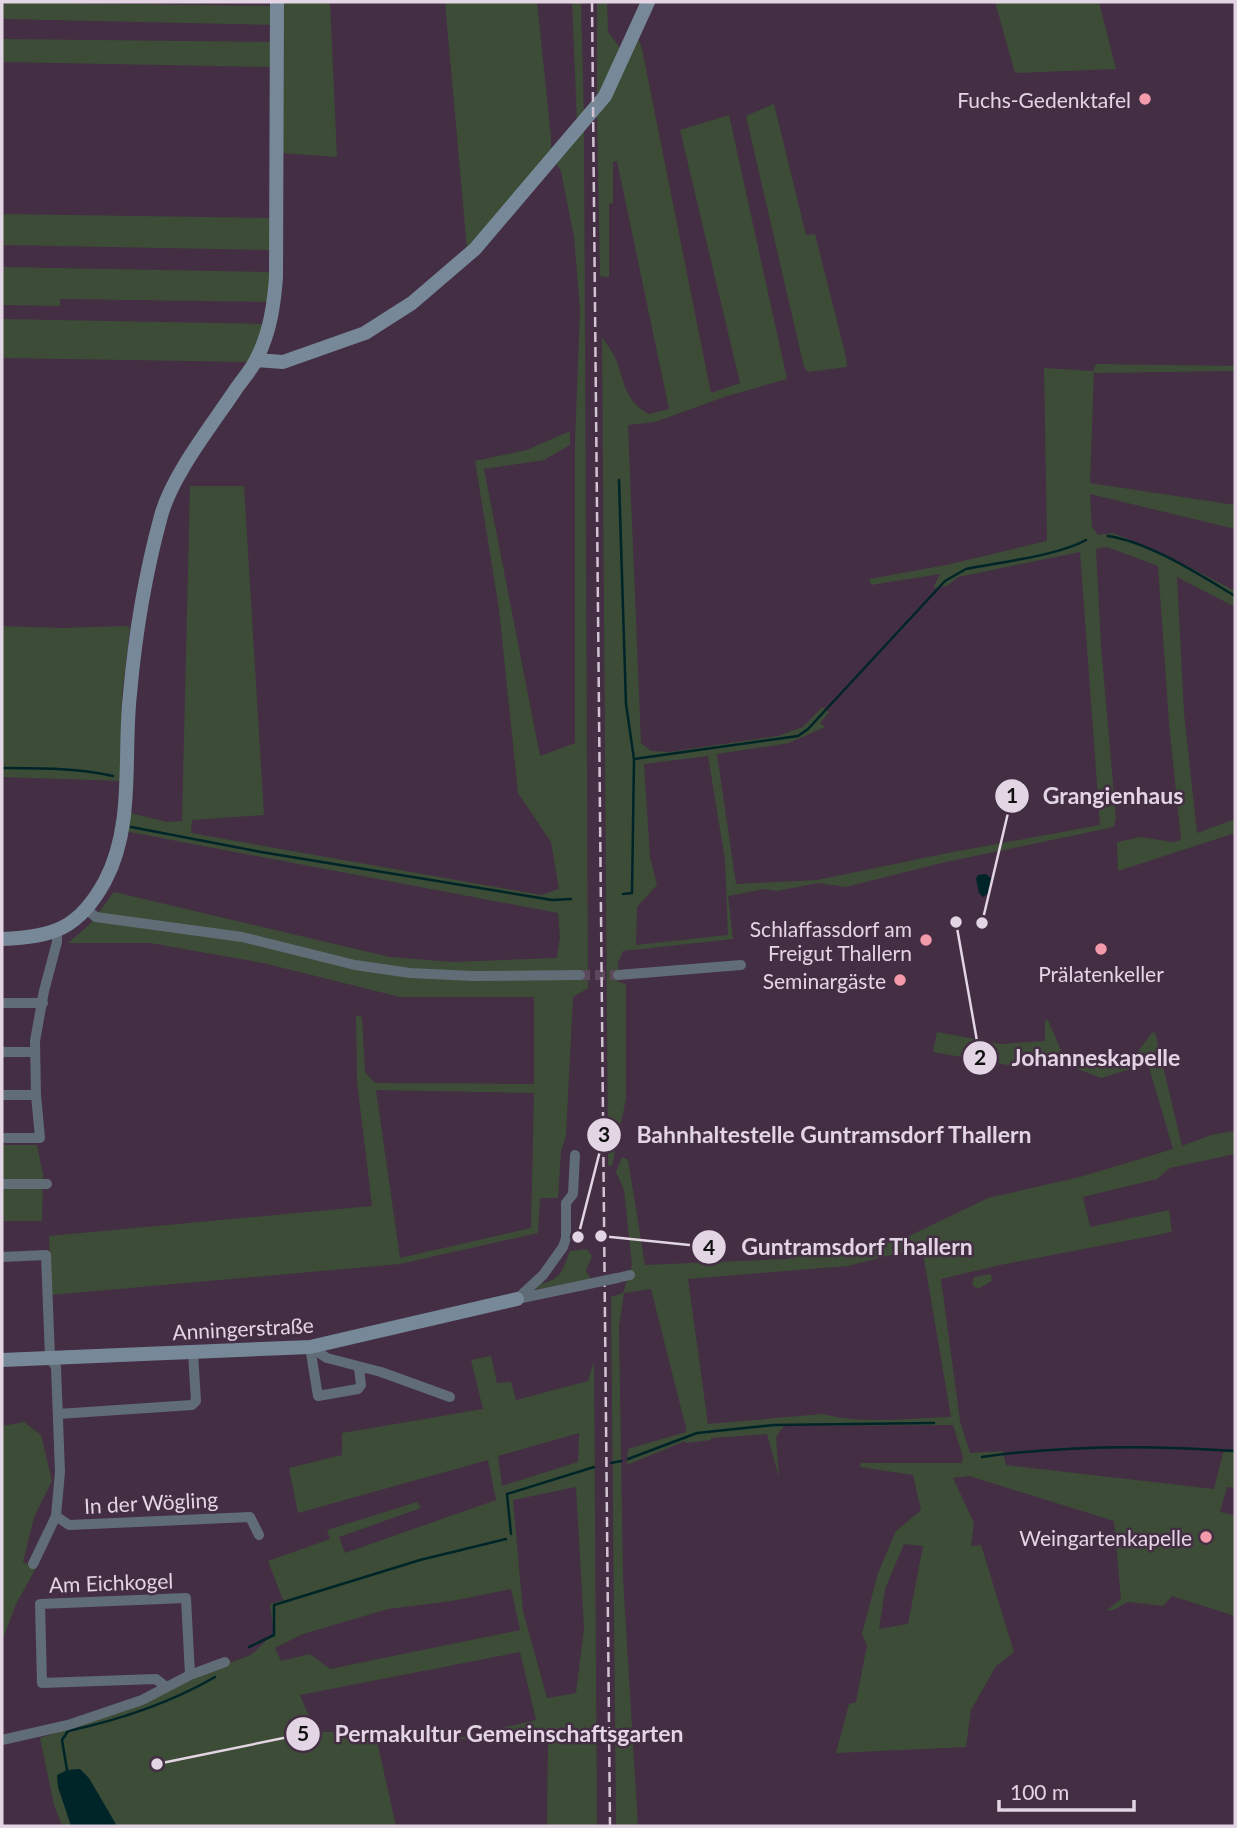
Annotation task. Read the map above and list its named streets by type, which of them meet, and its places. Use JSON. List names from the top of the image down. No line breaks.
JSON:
{"streets":{"street":["Anningerstraße","In der Wögling","Am Eichkogel"]},"crossings":[["Anningerstraße","In der Wögling"]],"places":["Fuchs-Gedenktafel","Johanneskapelle","Grangienhaus","Schlaffassdorf am Freigut Thallern","Prälatenkeller","Seminargäste","Guntramsdorf Thallern","Bahnhaltestelle Guntramsdorf Thallern","Weingartenkapelle","Permakultur Gemeinschaftsgarten"],"scale_bar":"100 m"}
